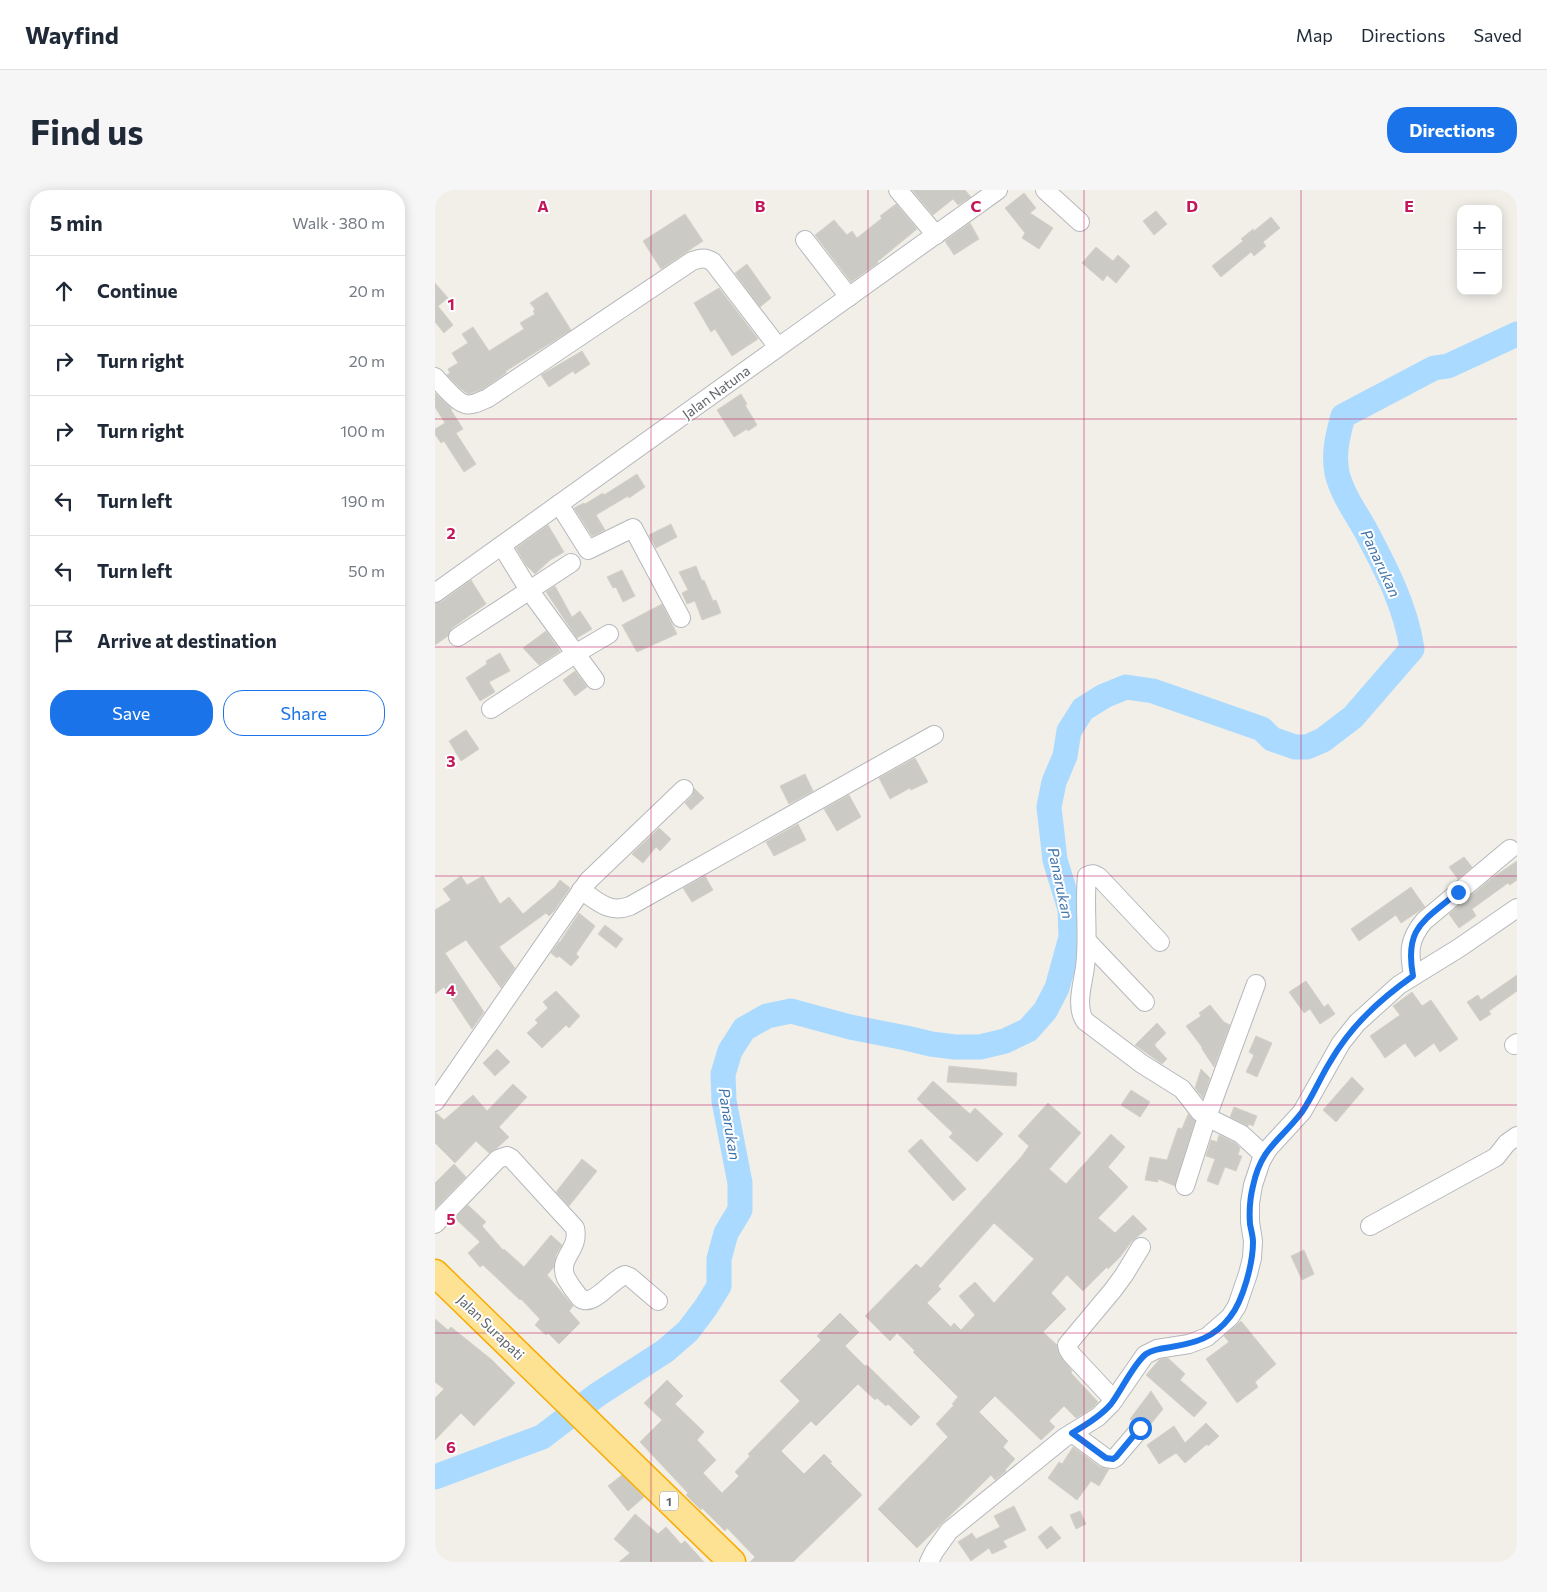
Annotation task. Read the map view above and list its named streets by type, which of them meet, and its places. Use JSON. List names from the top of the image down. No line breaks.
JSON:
{"streets":{"highway":["Jalan Surapati","1"],"street":["Jalan Natuna"]},"water":["Panarukan"],"page":{"header":"Wayfind","nav":["Map","Directions","Saved"],"buttons":["Directions",["Save","Share"]],"title":"Find us","heading":["5 min","Walk · 380 m"],"map_buttons":["+","−"],"list":[["Continue","20 m"],["Turn right","20 m"],["Turn right","100 m"],["Turn left","190 m"],["Turn left","50 m"],"Arrive at destination"]},"grid":{"columns":["A","B","C","D","E"],"rows":["1","2","3","4","5","6"]}}
